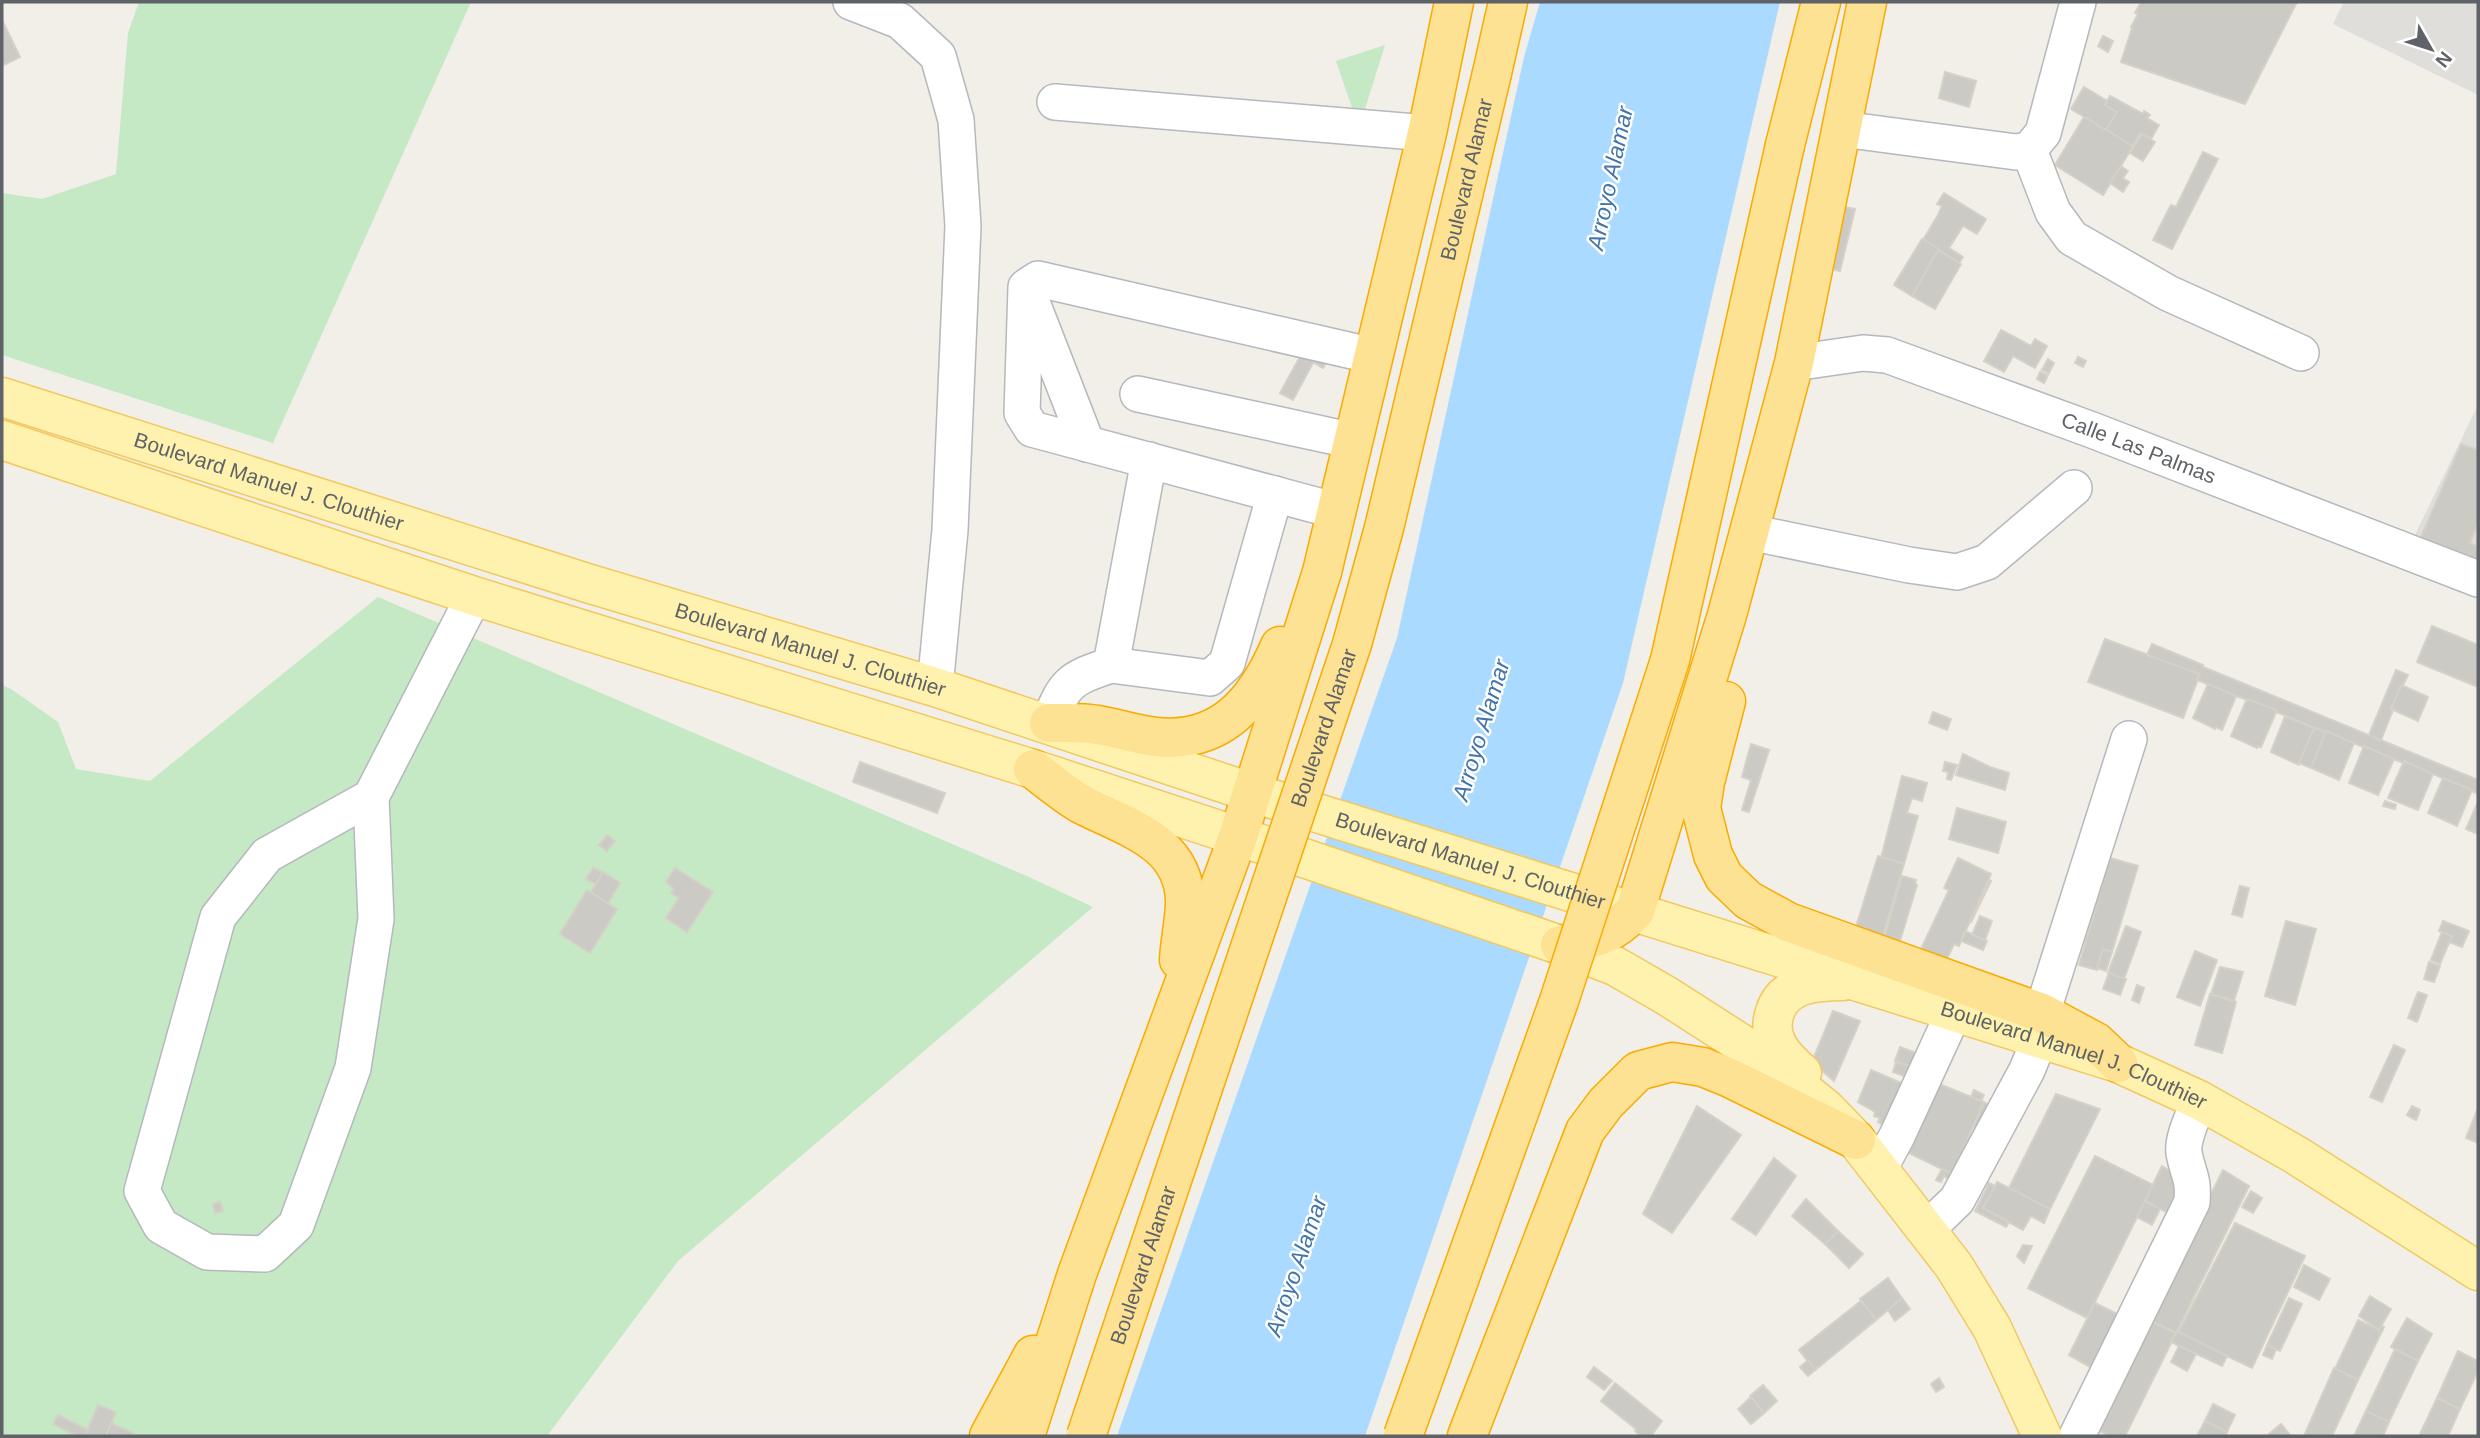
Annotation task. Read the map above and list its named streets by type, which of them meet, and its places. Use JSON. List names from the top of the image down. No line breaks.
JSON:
{"streets":{"highway":["Boulevard Alamar"],"main road":["Boulevard Manuel J. Clouthier"],"street":["Calle Las Palmas"]},"water":["Arroyo Alamar"],"north":"bottom right"}
